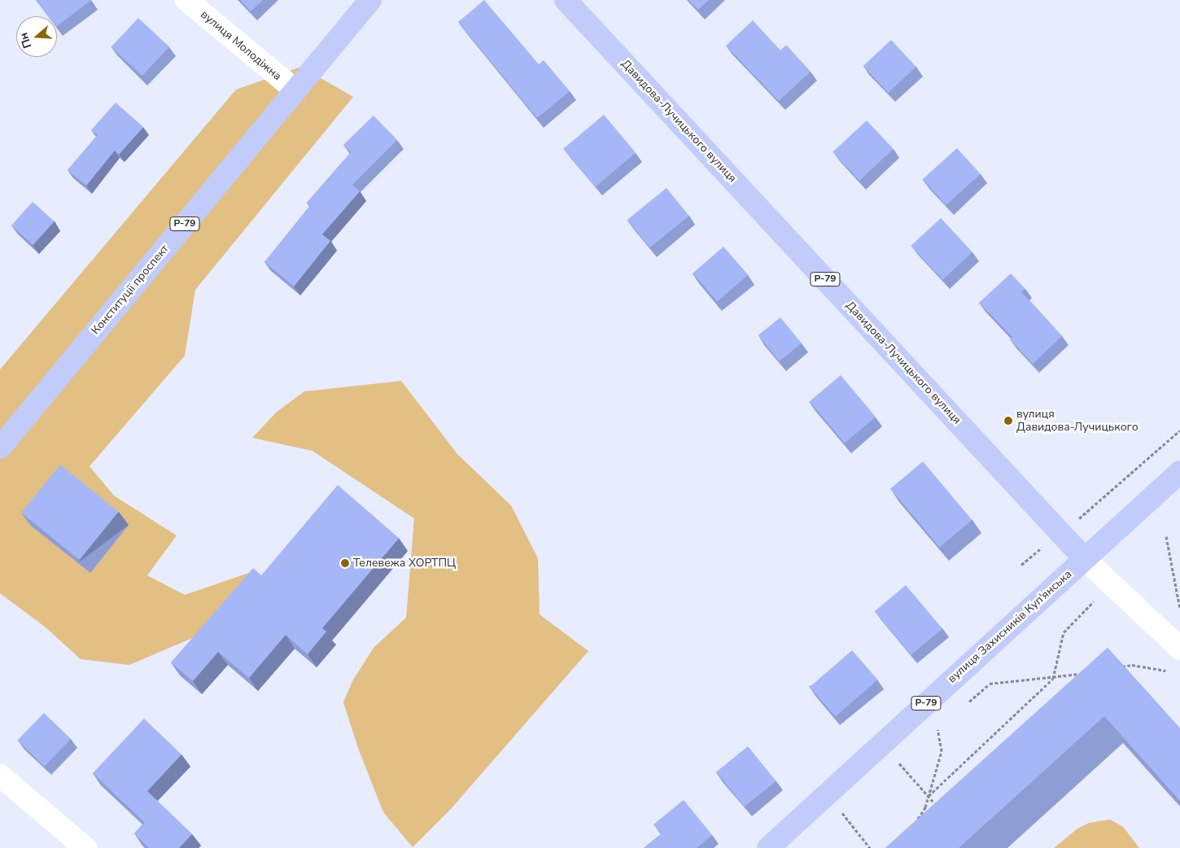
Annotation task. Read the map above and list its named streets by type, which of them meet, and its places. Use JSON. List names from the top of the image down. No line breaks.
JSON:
{"streets":{"main road":["Давидова-Лучицького вулиця","Р-79","Конституції проспект","вулиця Захисників Куп'янська"],"street":["вулиця Молодiжна"]},"crossings":[["вулиця Молодiжна","Конституції проспект"],["Давидова-Лучицького вулиця","вулиця Захисників Куп'янська"]],"places":["вулиця Давидова-Лучицького","Телевежа ХОРТПЦ"],"north":"left"}
